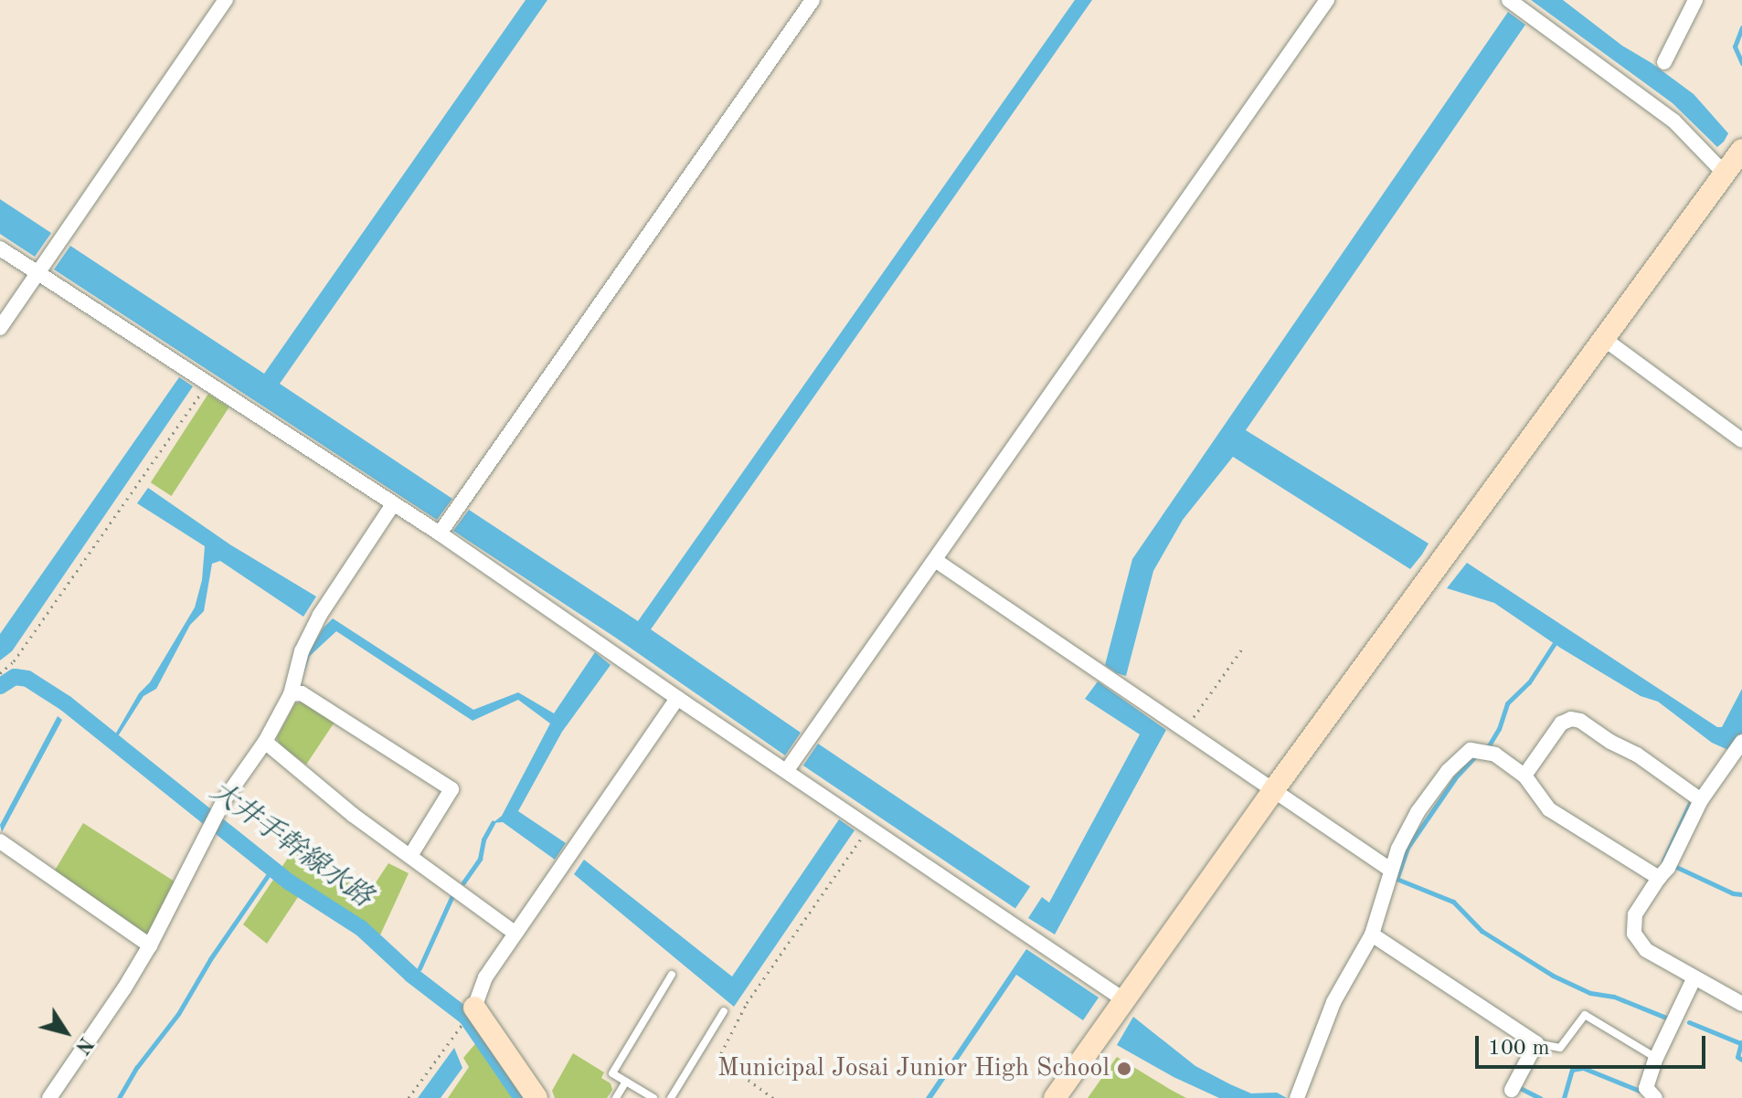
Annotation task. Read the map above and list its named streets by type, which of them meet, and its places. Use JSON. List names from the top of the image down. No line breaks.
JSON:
{"water":["大井手幹線水路"],"places":["Municipal Josai Junior High School"],"scale_bar":"100 m","north":"bottom right"}
